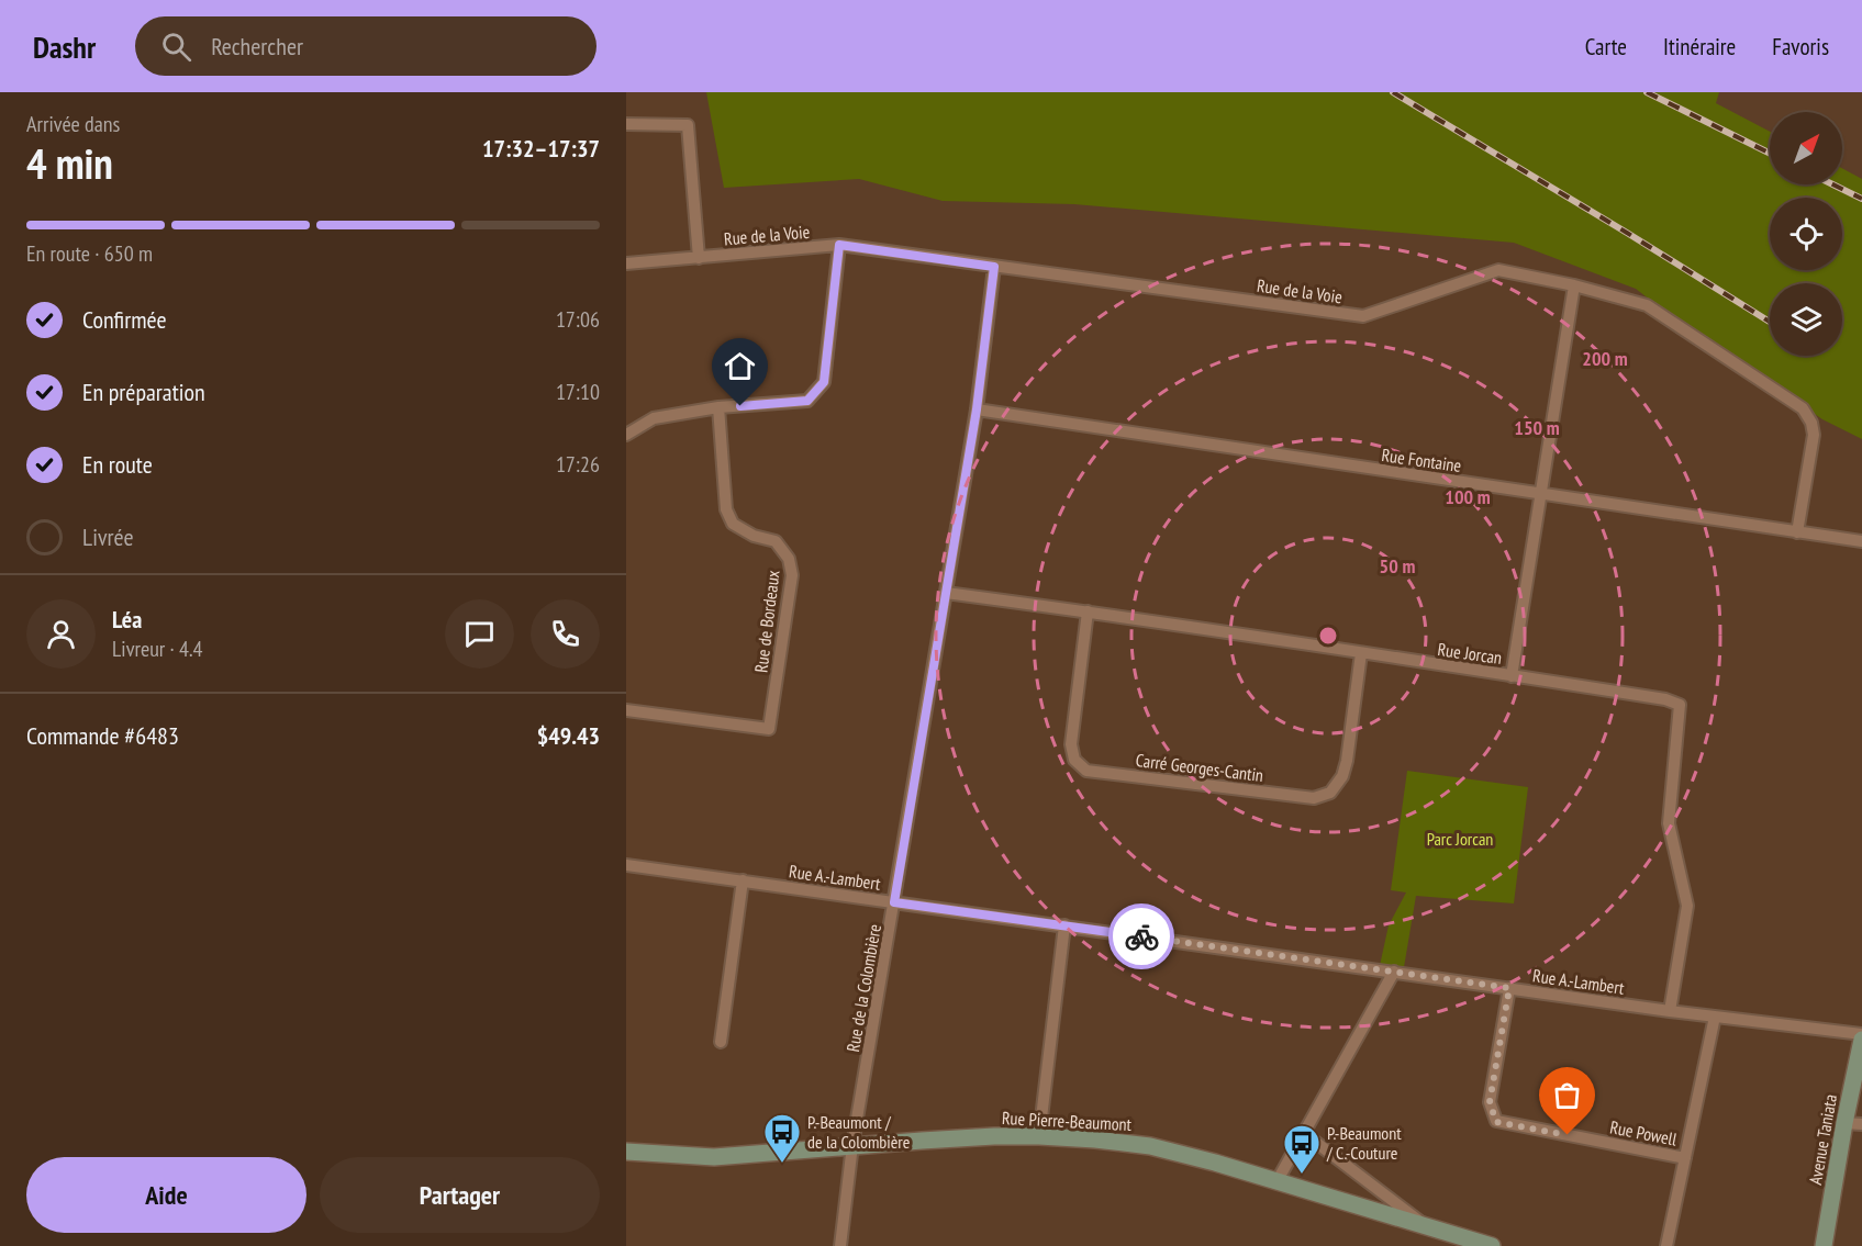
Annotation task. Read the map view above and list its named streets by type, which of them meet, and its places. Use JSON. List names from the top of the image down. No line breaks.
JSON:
{"streets":{"main road":["Rue Pierre-Beaumont","Avenue Taniata"],"street":["Rue de la Voie","Rue Fontaine","Rue de Bordeaux","Rue Jorcan","Carré Georges-Cantin","Rue A.-Lambert","Rue de la Colombière","Rue Powell"]},"crossings":[["Rue de la Voie","Rue Fontaine"],["Rue de la Voie","Rue de la Colombière"],["Rue Fontaine","Rue de la Colombière"],["Rue Jorcan","Carré Georges-Cantin"],["Rue Jorcan","Rue A.-Lambert"],["Rue Jorcan","Rue de la Colombière"],["Rue A.-Lambert","Rue de la Colombière"],["Rue A.-Lambert","Rue Powell"],["Rue de la Colombière","Rue Pierre-Beaumont"]],"parks":["Parc Jorcan"],"places":{"bus stop":["P.-Beaumont / de la Colombière","P.-Beaumont / C.-Couture"]},"north":"top right","page":{"header":"Dashr","search":"Rechercher","nav":["Carte","Itinéraire","Favoris"],"heading":["4 min","Arrivée dans","17:32–17:37"],"panel":["Léa","Livreur · 4.4","Commande #6483","$49.43"],"bar":"En route · 650 m","list":[["Confirmée","17:06"],["En préparation","17:10"],["En route","17:26"],"Livrée"],"buttons":["Aide","Partager"]},"rings":["200 m","150 m","100 m","50 m"]}
